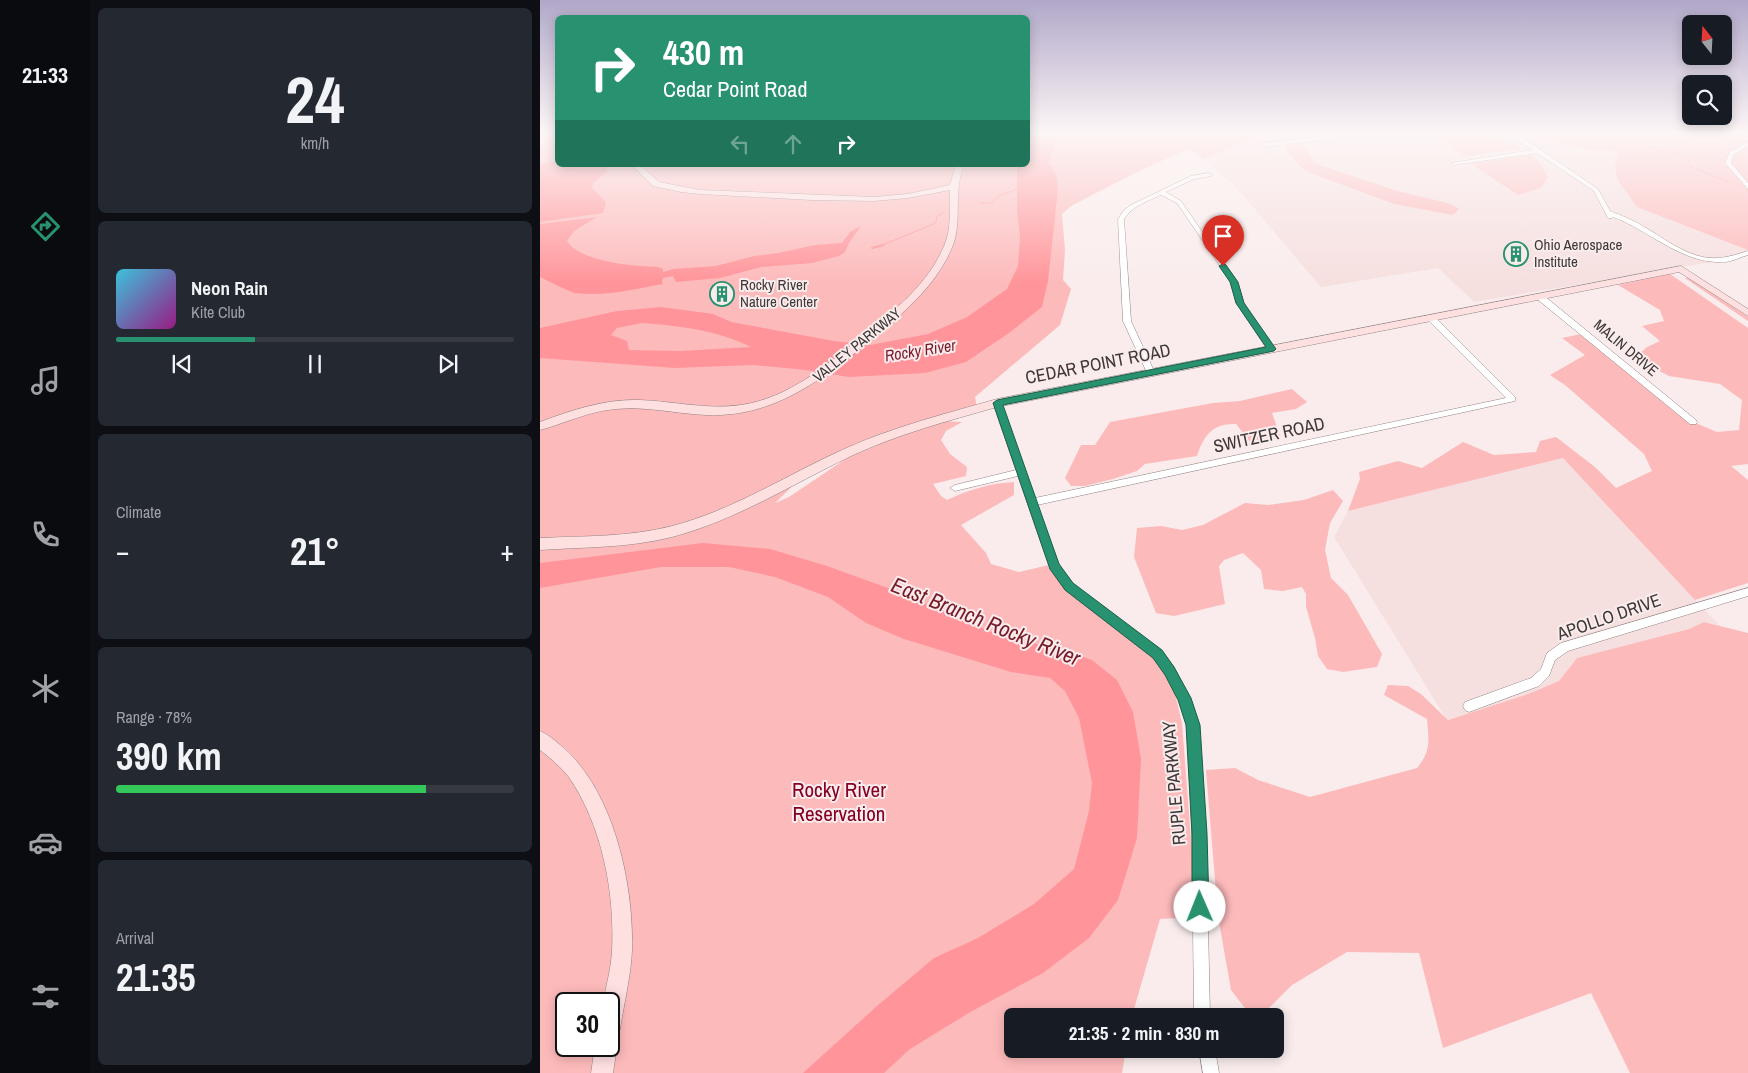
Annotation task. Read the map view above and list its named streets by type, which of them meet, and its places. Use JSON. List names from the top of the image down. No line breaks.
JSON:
{"streets":{"street":["VALLEY PARKWAY","MALIN DRIVE","CEDAR POINT ROAD","SWITZER ROAD","APOLLO DRIVE","RUPLE PARKWAY"]},"crossings":[["MALIN DRIVE","CEDAR POINT ROAD"],["CEDAR POINT ROAD","SWITZER ROAD"],["CEDAR POINT ROAD","RUPLE PARKWAY"],["SWITZER ROAD","RUPLE PARKWAY"]],"water":["Rocky River","East Branch Rocky River"],"parks":["Rocky River Reservation"],"places":{"building":["Ohio Aerospace Institute","Rocky River Nature Center"]},"north":"top","page":{"tabs":"21:33","tile":[["24","km/h"],"Climate",["Range · 78%","390 km"],["Arrival","21:35"]],"turn":["430 m","Cedar Point Road"],"song":["Neon Rain","Kite Club"],"heat":["−","21°","+"],"limit":"30","trip":"21:35 · 2 min · 830 m"}}
